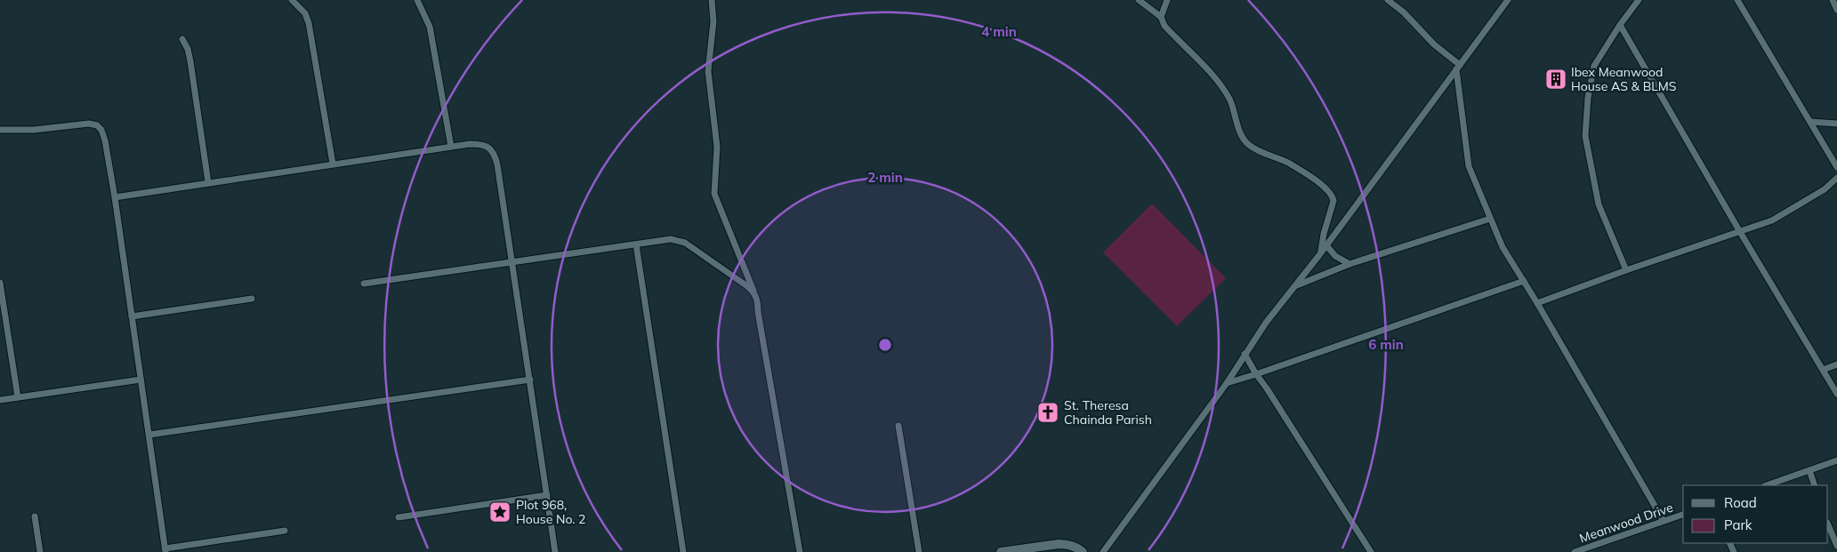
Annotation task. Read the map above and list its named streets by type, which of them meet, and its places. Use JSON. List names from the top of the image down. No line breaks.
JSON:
{"streets":{"street":["Meanwood Drive"]},"places":{"building":["Ibex Meanwood House AS & BLMS"],"church":["St. Theresa Chainda Parish"],"place":["Plot 968, House No. 2"]},"legend":["Road","Park"],"rings":["4 min","2 min","6 min"]}
